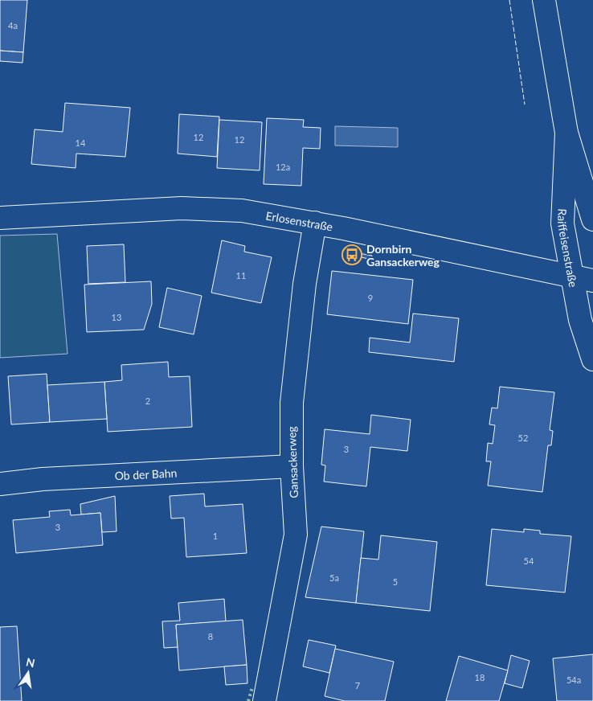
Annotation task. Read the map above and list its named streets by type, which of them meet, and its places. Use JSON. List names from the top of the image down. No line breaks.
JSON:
{"streets":{"street":["Erlosenstraße","Raiffeisenstraße","Gansackerweg","Ob der Bahn"]},"crossings":[["Erlosenstraße","Raiffeisenstraße"],["Erlosenstraße","Gansackerweg"],["Gansackerweg","Ob der Bahn"]],"places":{"bus stop":["Dornbirn Gansackerweg"]},"house_numbers":["4a","12","12","14","12a","11","9","13","2","52","3","3","1","54","5a","5","8","18","54a","7"],"north":"top"}
